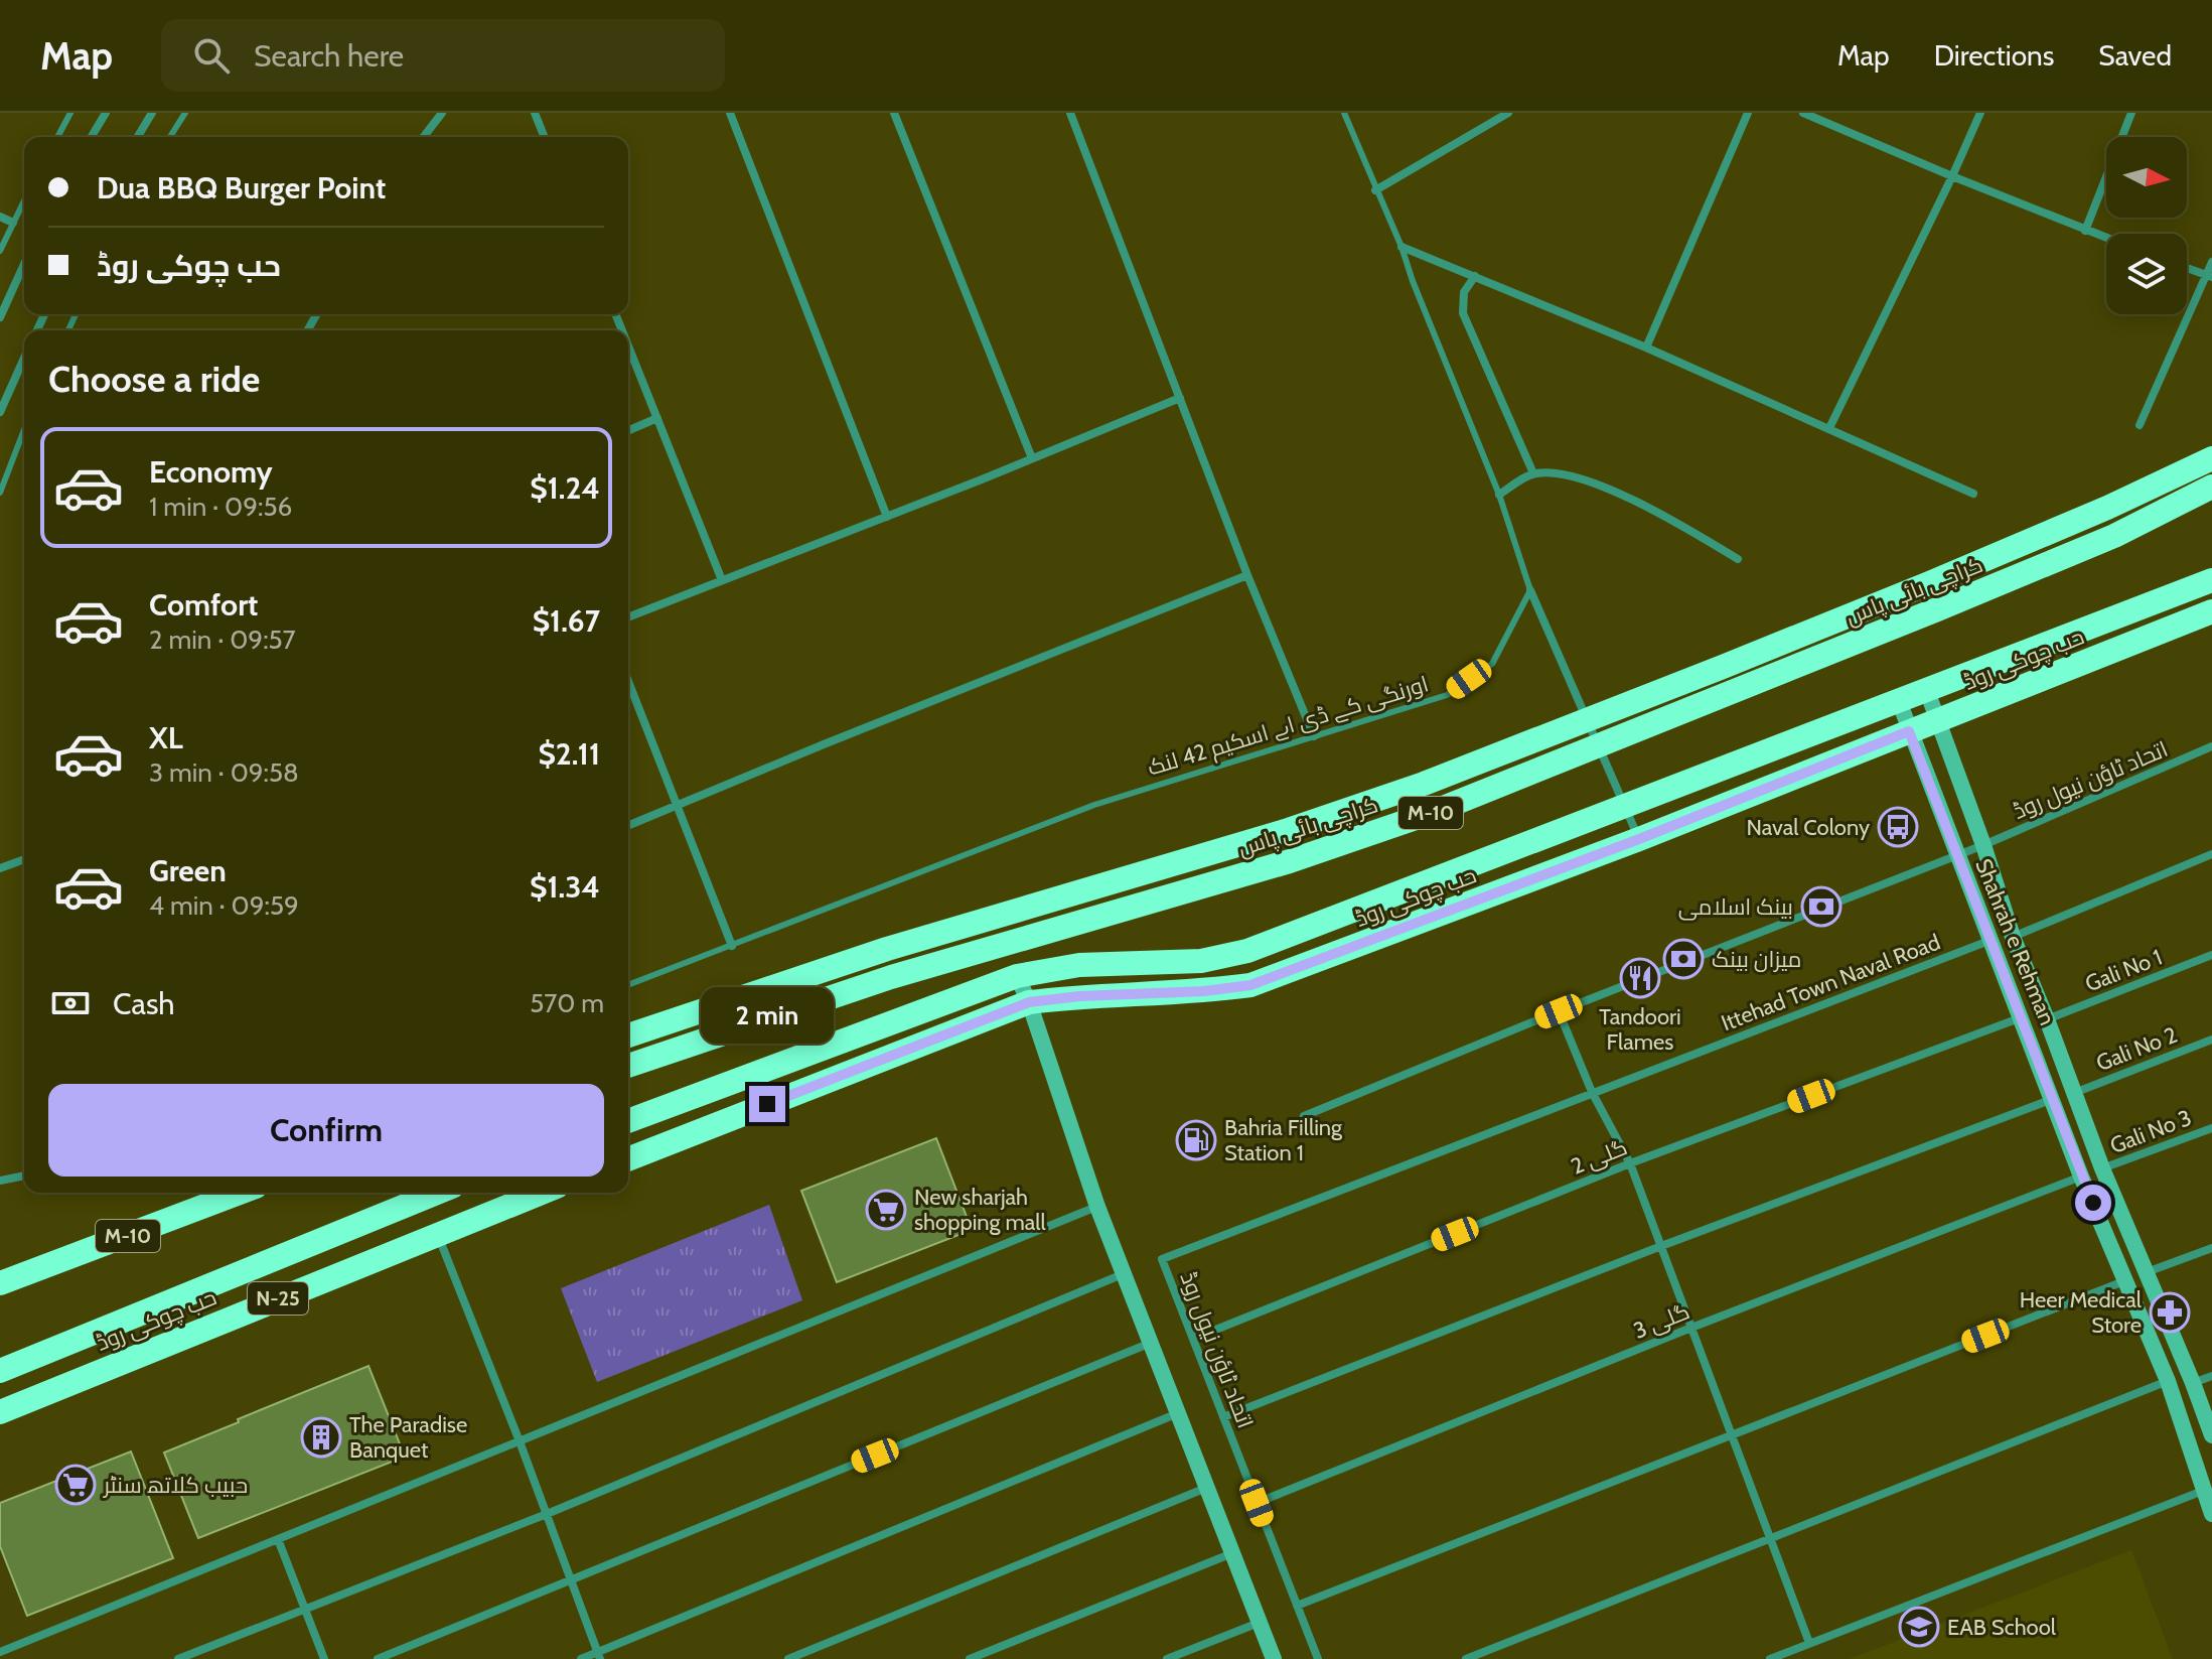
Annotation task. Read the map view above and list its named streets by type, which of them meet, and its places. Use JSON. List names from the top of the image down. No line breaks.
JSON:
{"streets":{"highway":["کراچی بائی پاس","حب چوکی روڈ","M-10","N-25"],"main road":["Shahrah e Rehman"],"street":["اتحاد ٹاؤن نیول روڈ","Gali No 1","Ittehad Town Naval Road","Gali No 2","Gali No 3","گلی 2","گلی 3"],"lane":["اورنگی کے ڈی اے اسکیم 42 لنک"]},"crossings":[["حب چوکی روڈ","Shahrah e Rehman"],["اتحاد ٹاؤن نیول روڈ","Shahrah e Rehman"],["اتحاد ٹاؤن نیول روڈ","Ittehad Town Naval Road"],["اتحاد ٹاؤن نیول روڈ","گلی 2"],["اتحاد ٹاؤن نیول روڈ","گلی 3"],["Shahrah e Rehman","Gali No 1"],["Shahrah e Rehman","Ittehad Town Naval Road"],["Shahrah e Rehman","Gali No 2"],["Shahrah e Rehman","Gali No 3"],["Shahrah e Rehman","گلی 2"],["Shahrah e Rehman","گلی 3"]],"places":{"bus stop":["Naval Colony"],"bank":["بینک اسلامی","میزان بینک"],"restaurant":["Tandoori Flames"],"fuel station":["Bahria Filling Station 1"],"supermarket":["New sharjah shopping mall","حبیب کلاتھ سنٹر"],"pharmacy":["Heer Medical Store"],"building":["The Paradise Banquet"],"school or university":["EAB School"]},"north":"right","page":{"header":"Map","search":"Search here","nav":["Map","Directions","Saved"],"banner":["Dua BBQ Burger Point","حب چوکی روڈ"],"heading":"Choose a ride","list":[{"name":"Economy","note":"1 min · 09:56","value":"$1.24"},{"name":"Comfort","note":"2 min · 09:57","value":"$1.67"},{"name":"XL","note":"3 min · 09:58","value":"$2.11"},{"name":"Green","note":"4 min · 09:59","value":"$1.34"}],"pay":["Cash","570 m"],"bubble":"2 min","buttons":"Confirm"}}
